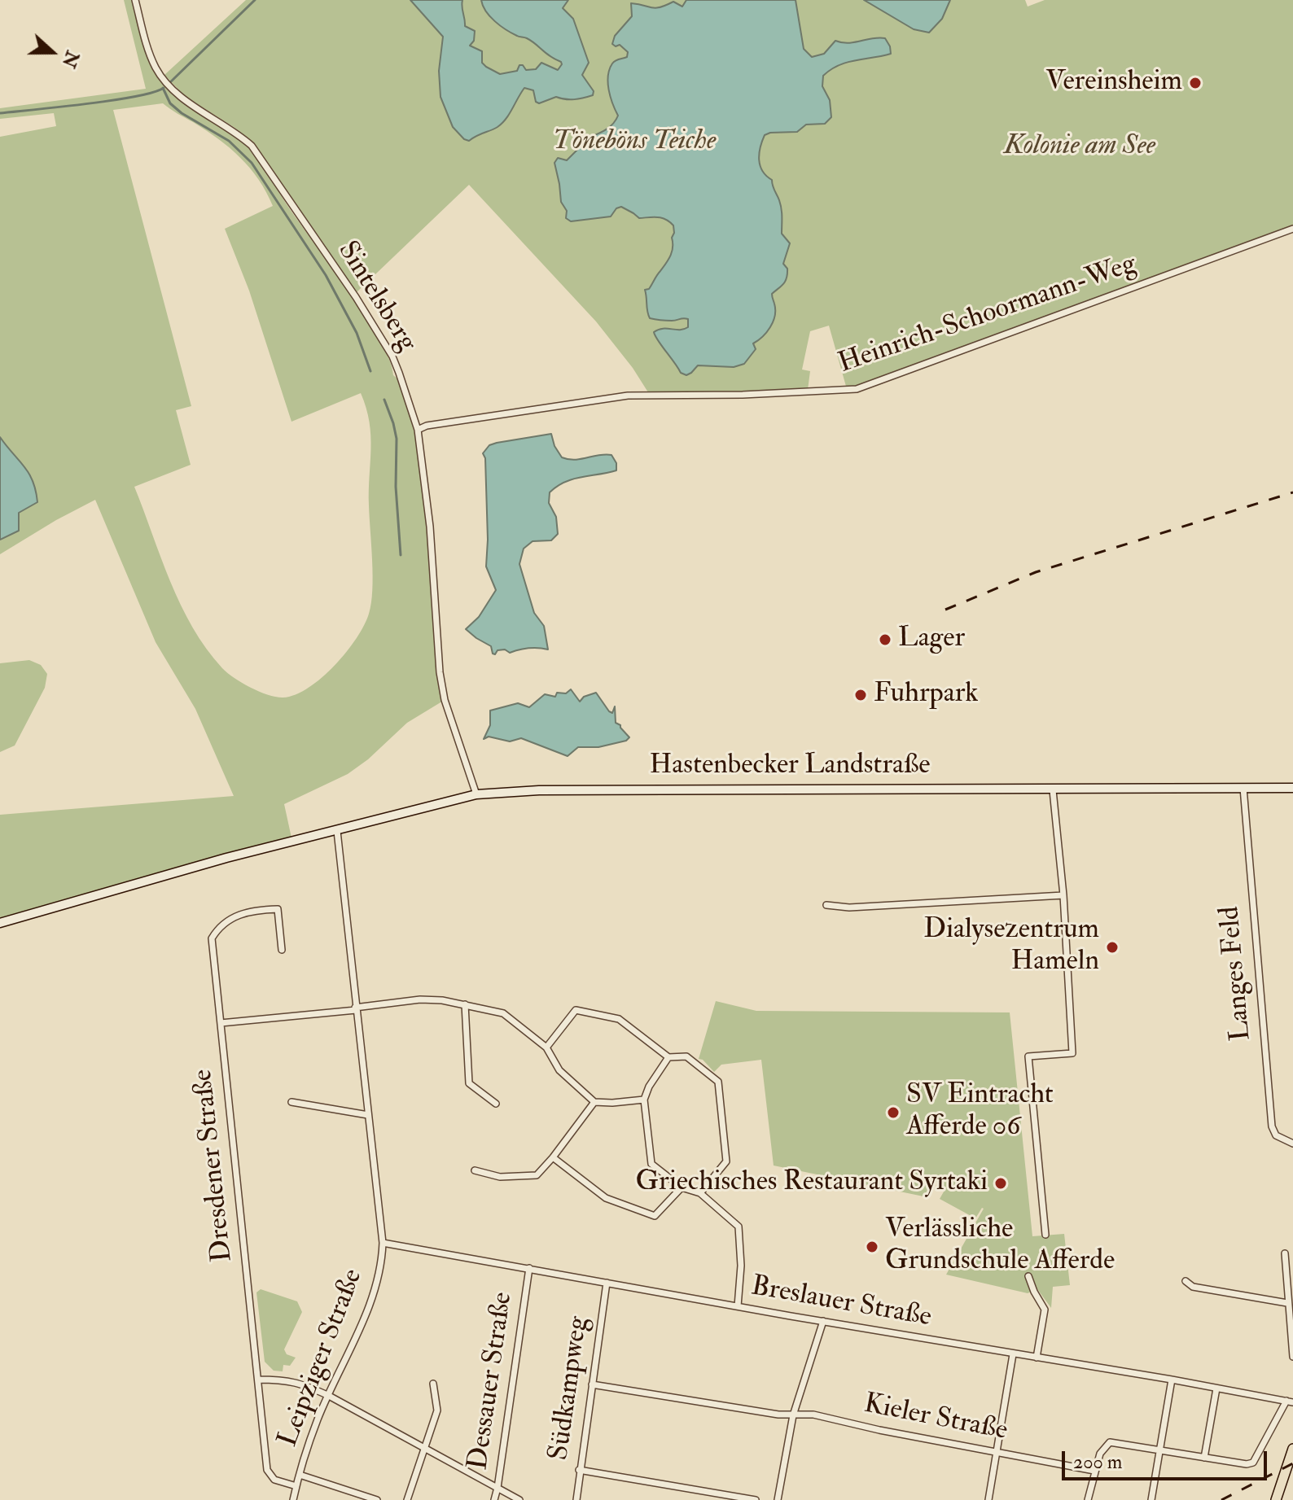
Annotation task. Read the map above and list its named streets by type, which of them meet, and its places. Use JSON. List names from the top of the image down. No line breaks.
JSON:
{"streets":{"main road":["Hastenbecker Landstraße"],"street":["Sintelsberg","Heinrich-Schoormann-Weg","Langes Feld","Dresdener Straße","Breslauer Straße","Leipziger Straße","Dessauer Straße","Südkampweg","Kieler Straße"]},"crossings":[["Sintelsberg","Heinrich-Schoormann-Weg"],["Sintelsberg","Hastenbecker Landstraße"],["Hastenbecker Landstraße","Langes Feld"],["Hastenbecker Landstraße","Leipziger Straße"],["Dresdener Straße","Leipziger Straße"],["Breslauer Straße","Leipziger Straße"],["Breslauer Straße","Dessauer Straße"],["Breslauer Straße","Südkampweg"],["Südkampweg","Kieler Straße"]],"parks":["Töneböns Teiche","Kolonie am See"],"places":["Vereinsheim","Lager","Fuhrpark","Dialysezentrum Hameln","SV Eintracht Afferde 06","Griechisches Restaurant Syrtaki","Verlässliche Grundschule Afferde"],"scale_bar":"200 m","north":"right"}
